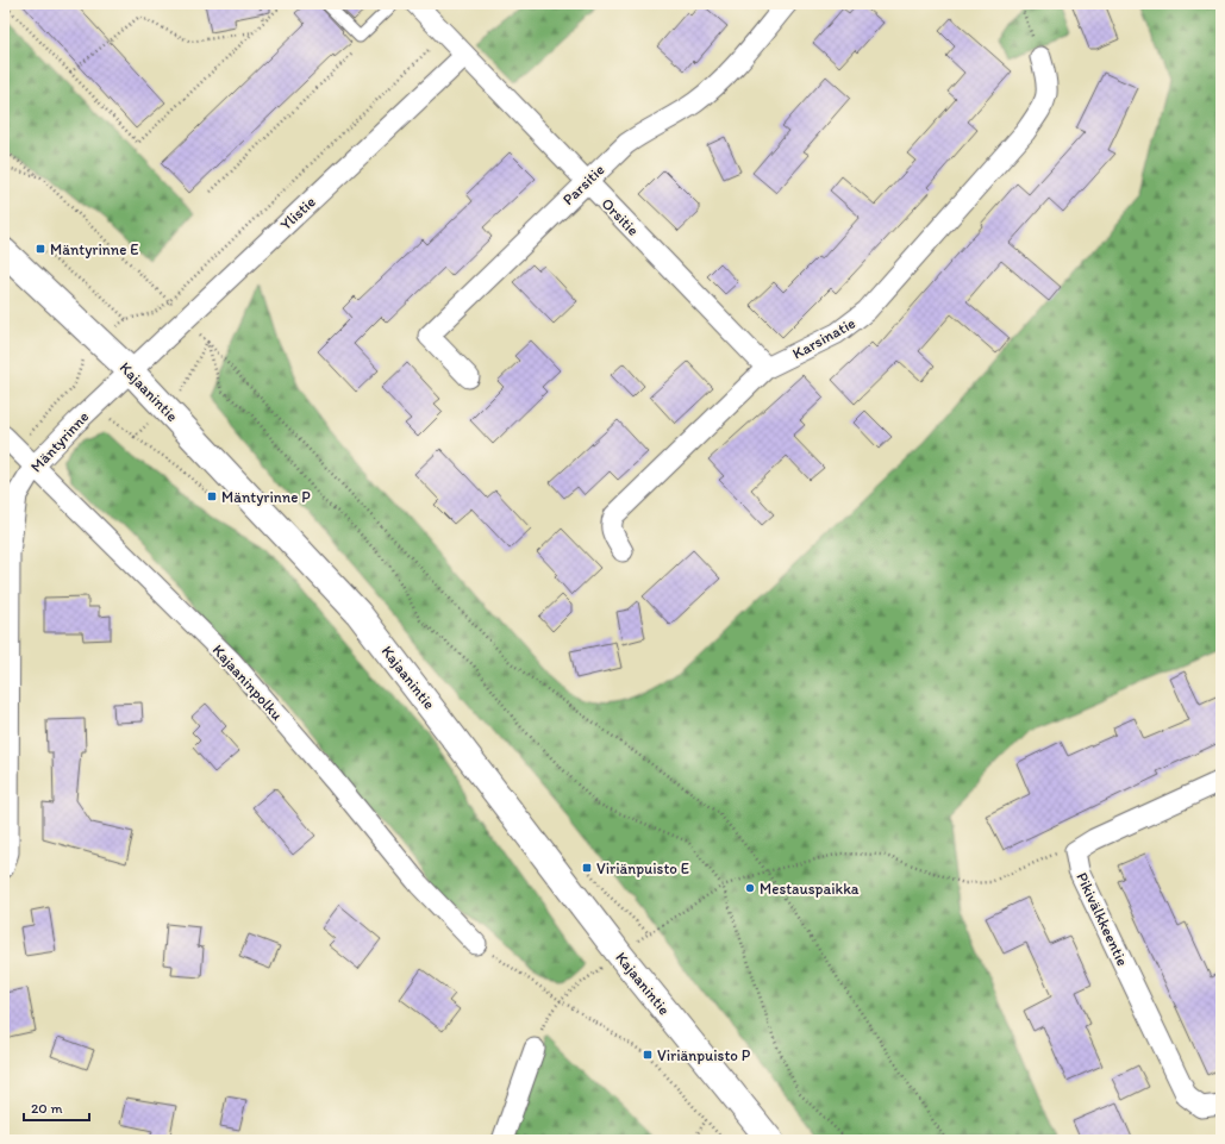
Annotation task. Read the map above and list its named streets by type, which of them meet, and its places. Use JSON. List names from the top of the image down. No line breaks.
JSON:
{"streets":{"main road":["Kajaanintie"],"street":["Parsitie","Ylistie","Orsitie","Karsinatie","Mäntyrinne","Kajaaninpolku","Pikivälkkeentie"]},"crossings":[["Parsitie","Orsitie"],["Ylistie","Orsitie"],["Ylistie","Kajaanintie"],["Ylistie","Mäntyrinne"],["Orsitie","Karsinatie"],["Kajaanintie","Mäntyrinne"],["Mäntyrinne","Kajaaninpolku"]],"places":{"transit":["Mäntyrinne E","Mäntyrinne P","Viriänpuisto E","Viriänpuisto P"],"other":["Mestauspaikka"]},"scale_bar":"20 m"}
